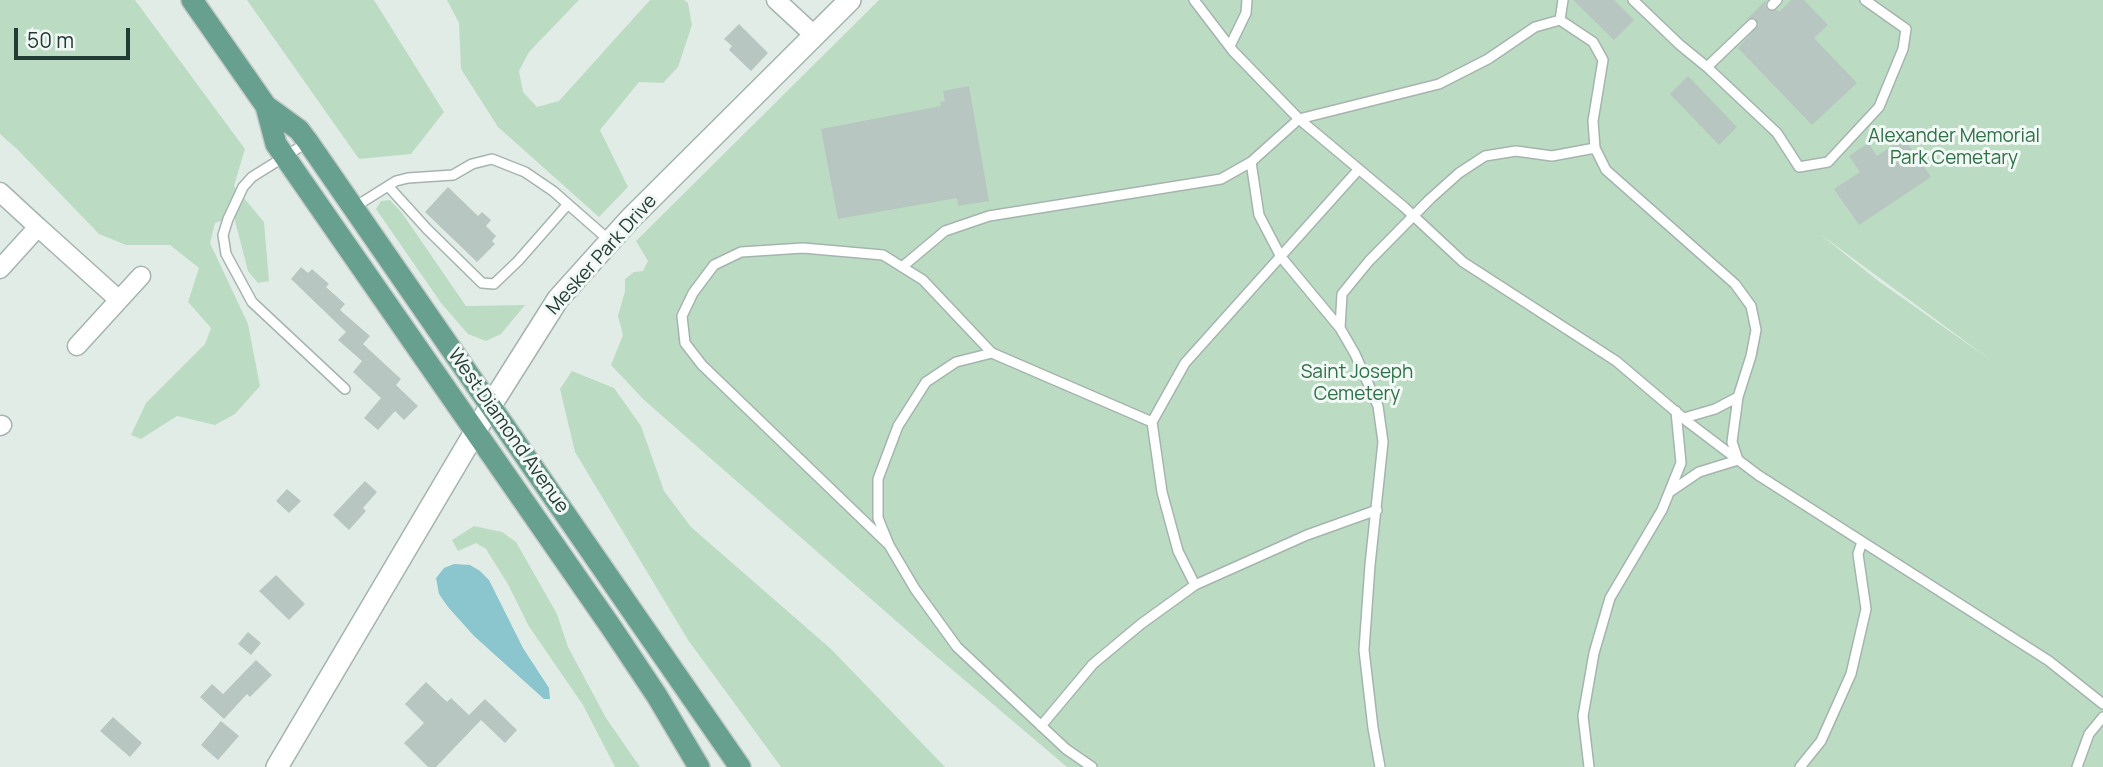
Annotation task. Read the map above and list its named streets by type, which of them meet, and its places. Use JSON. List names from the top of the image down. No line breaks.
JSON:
{"streets":{"main road":["West Diamond Avenue"],"street":["Mesker Park Drive"]},"crossings":[["Mesker Park Drive","West Diamond Avenue"]],"parks":["Alexander Memorial Park Cemetary","Saint Joseph Cemetery"],"scale_bar":"50 m"}
